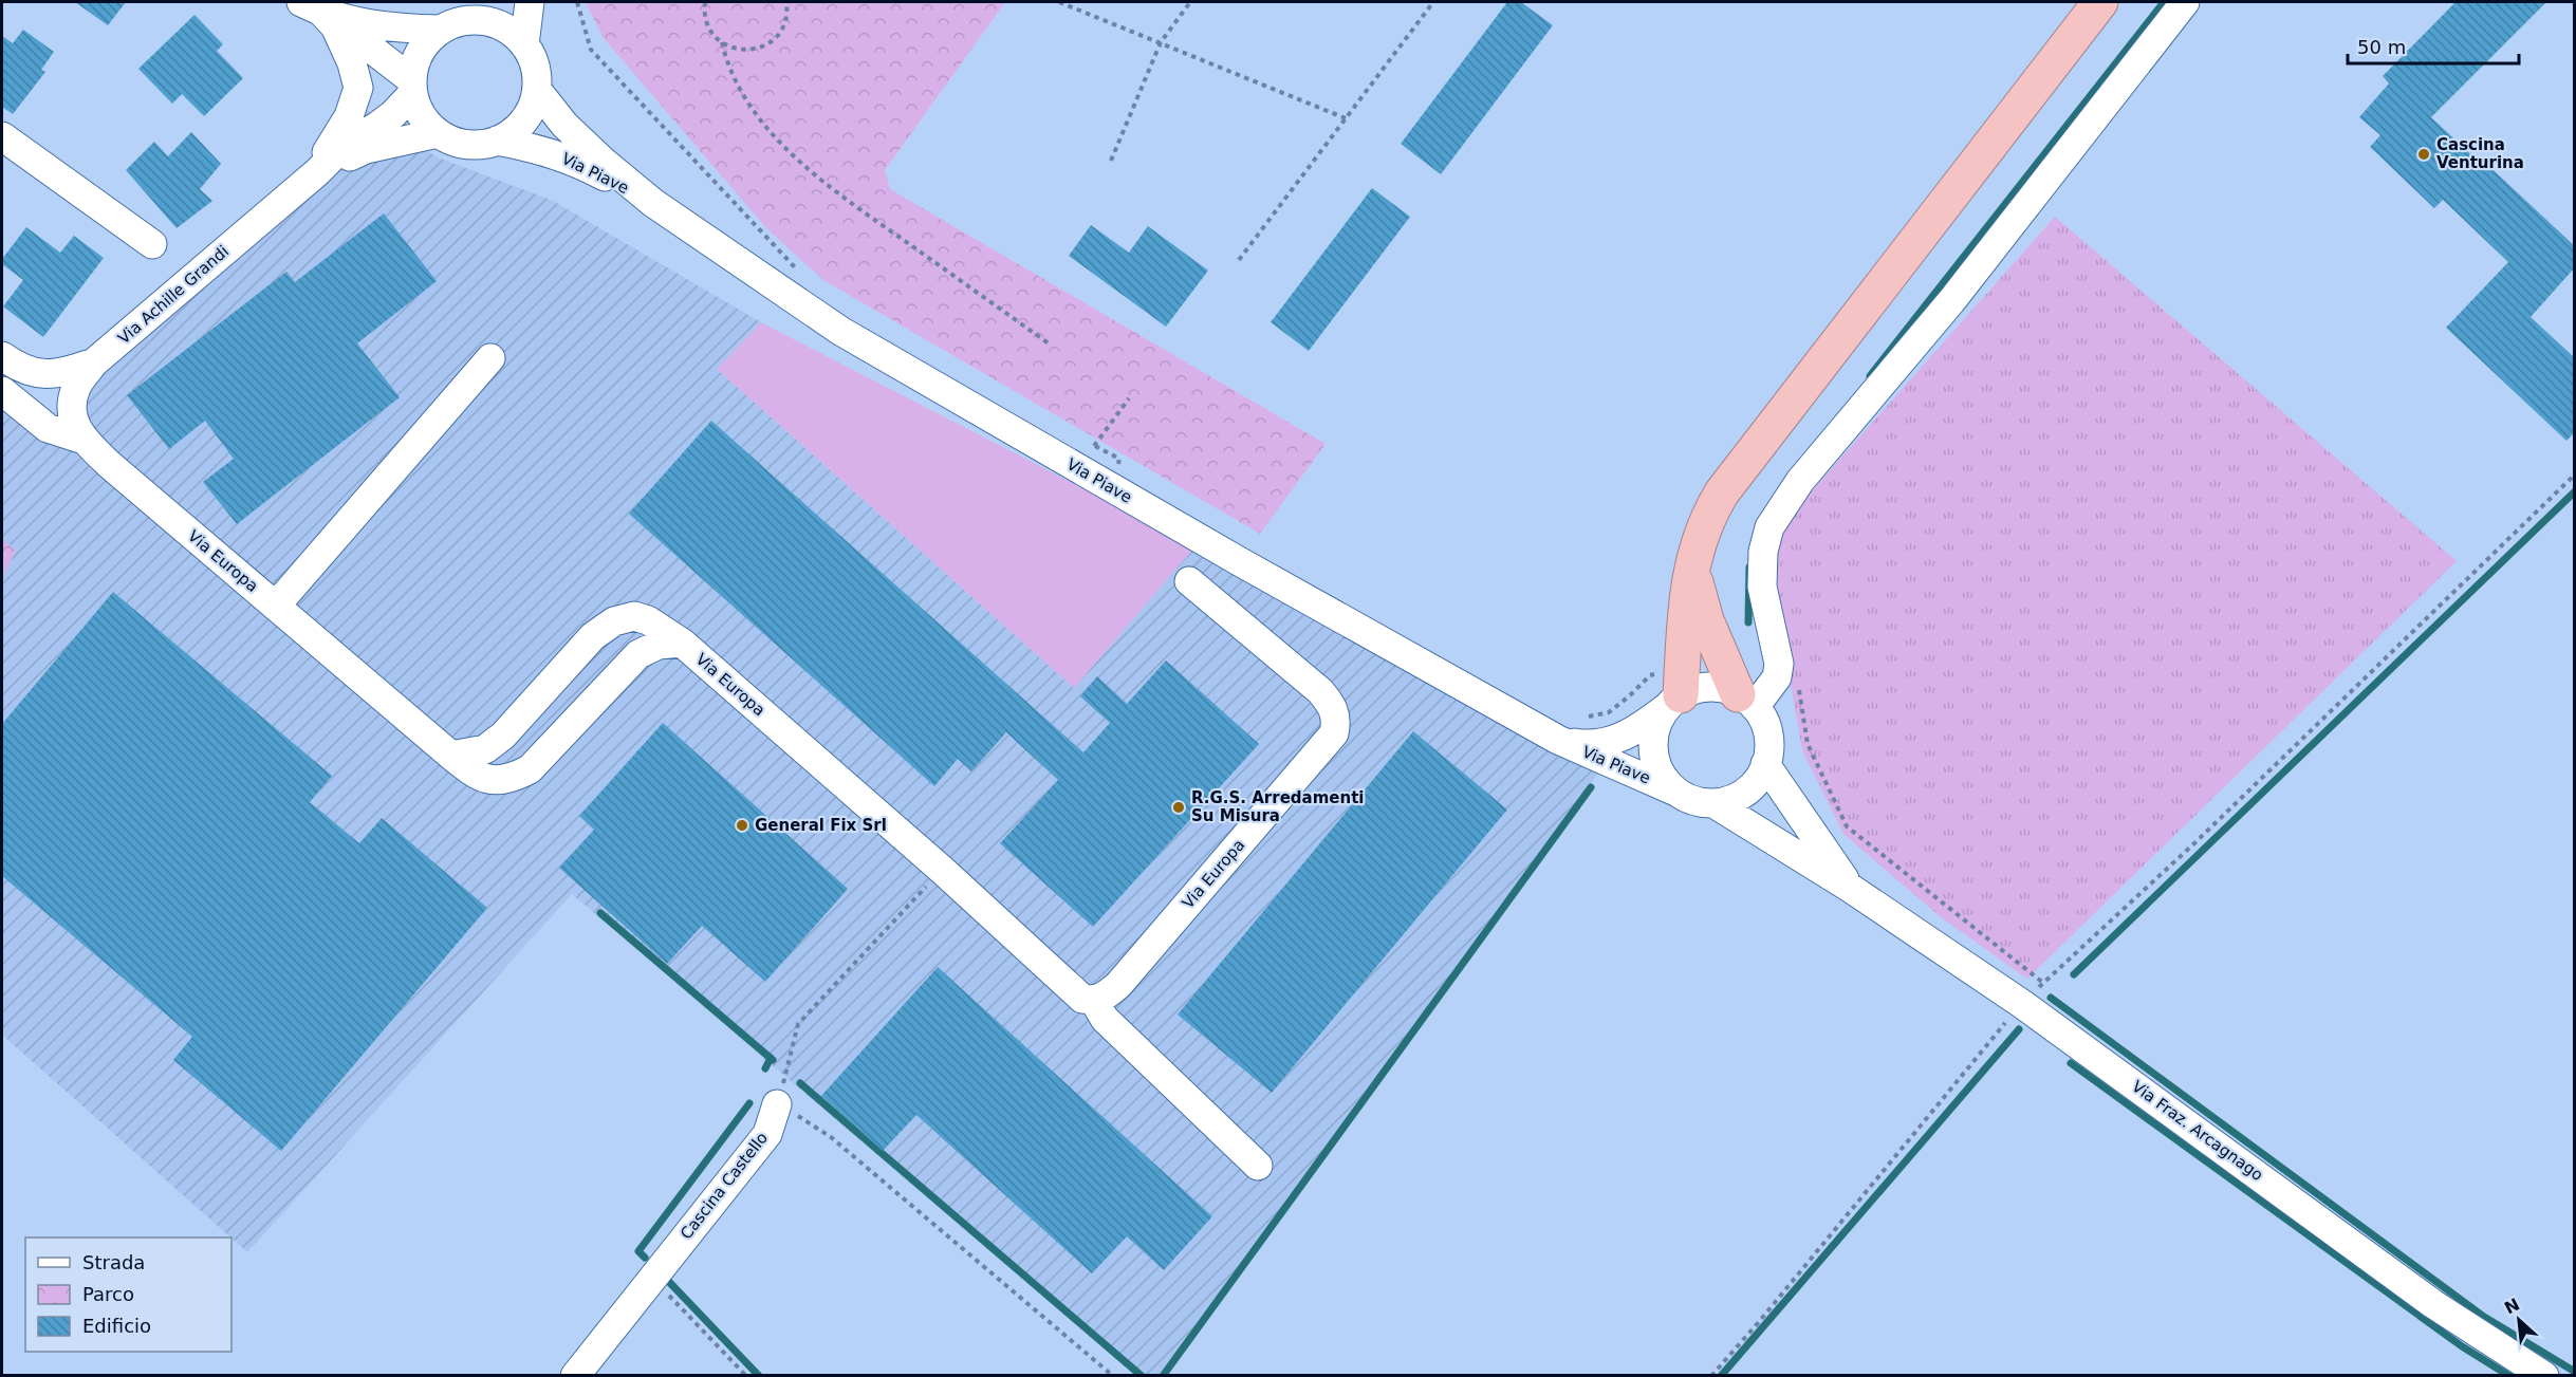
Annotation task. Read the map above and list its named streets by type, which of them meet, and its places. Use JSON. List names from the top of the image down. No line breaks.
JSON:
{"streets":{"street":["Via Piave","Via Achille Grandi","Via Europa","Via Fraz. Arcagnago","Cascina Castello"]},"crossings":[["Via Piave","Via Achille Grandi"],["Via Piave","Via Fraz. Arcagnago"]],"places":["Cascina Venturina","R.G.S. Arredamenti Su Misura","General Fix Srl"],"legend":["Strada","Parco","Edificio"],"scale_bar":"50 m","north":"top left"}
